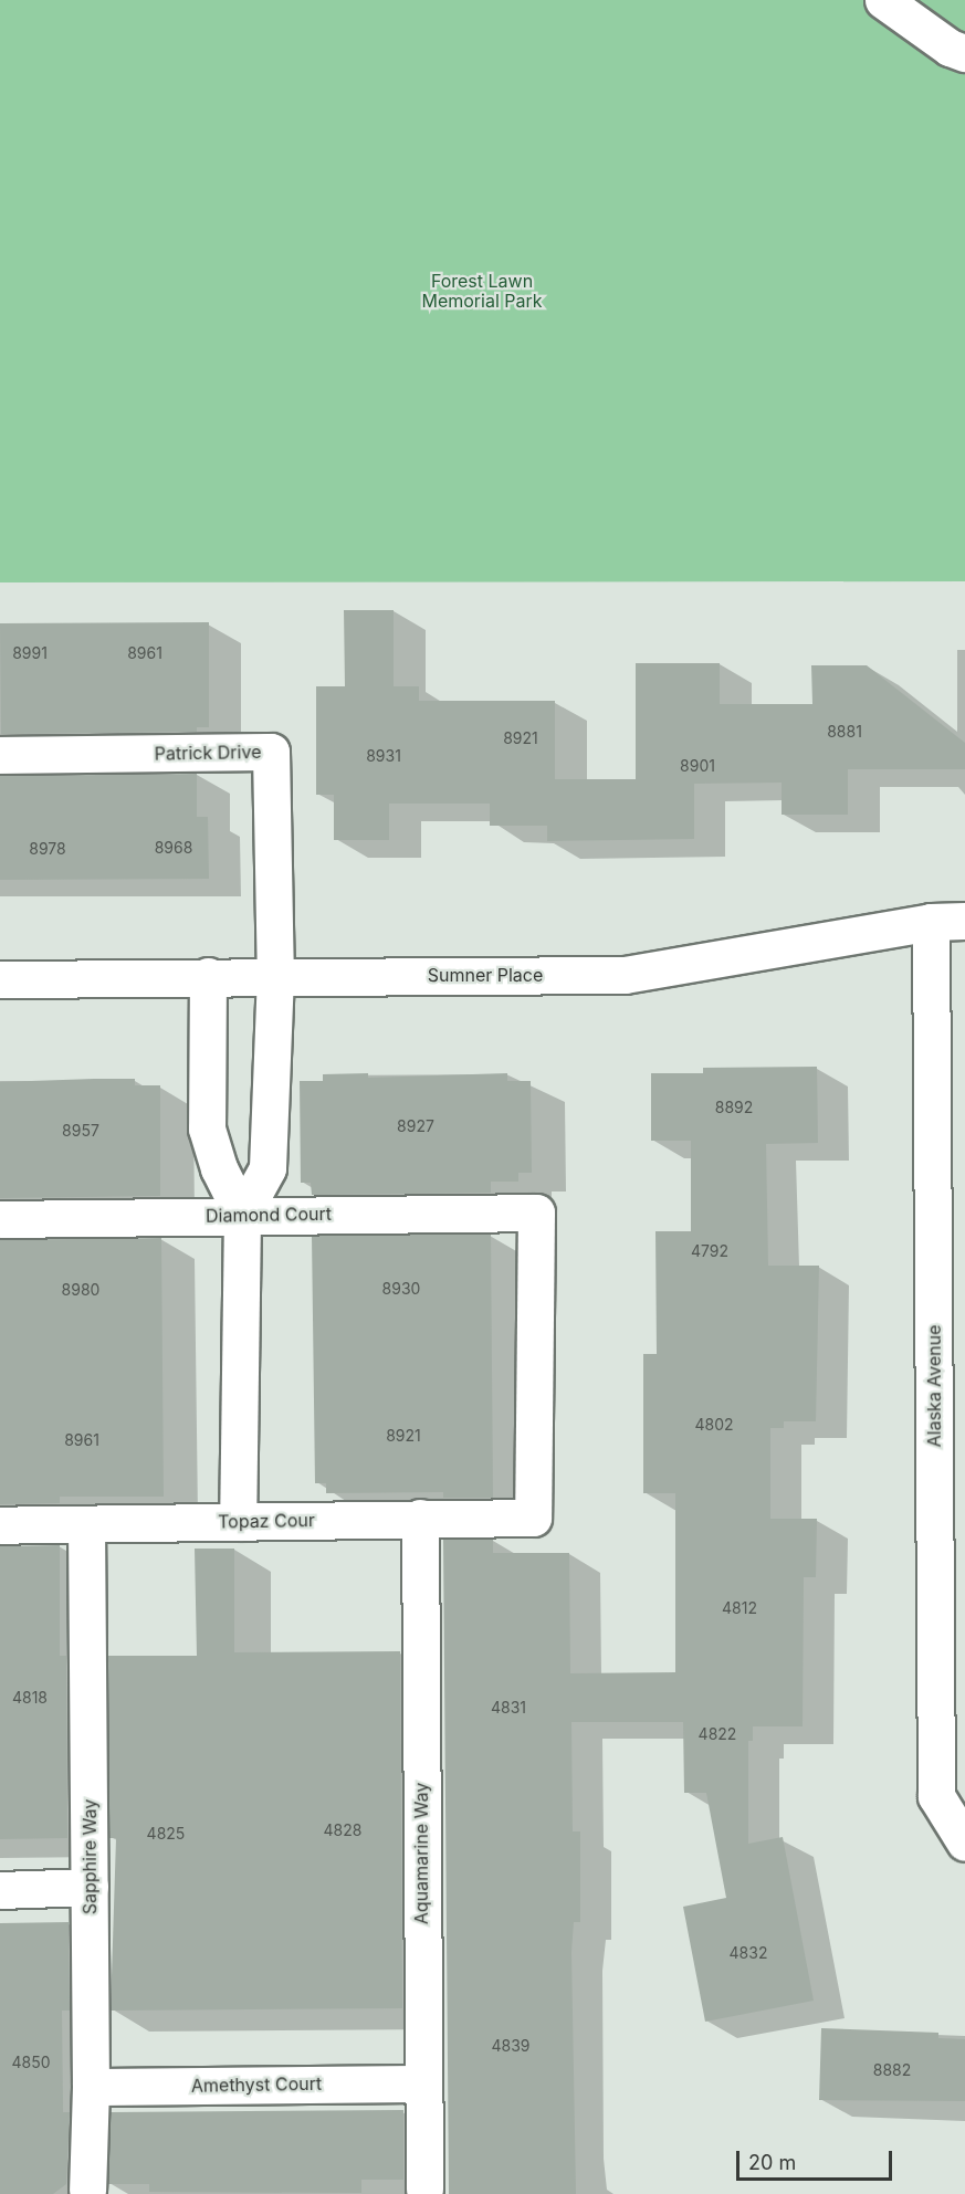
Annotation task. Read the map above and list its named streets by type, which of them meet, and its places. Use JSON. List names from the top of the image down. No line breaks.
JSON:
{"streets":{"street":["Patrick Drive","Sumner Place","Diamond Court","Alaska Avenue","Topaz Cour","Aquamarine Way","Sapphire Way","Amethyst Court"]},"crossings":[["Patrick Drive","Sumner Place"],["Sumner Place","Alaska Avenue"],["Diamond Court","Topaz Cour"],["Topaz Cour","Aquamarine Way"],["Topaz Cour","Sapphire Way"],["Aquamarine Way","Amethyst Court"],["Sapphire Way","Amethyst Court"]],"parks":["Forest Lawn Memorial Park"],"house_numbers":["8991","8961","8881","8921","8931","8901","8968","8978","8892","8927","8957","4792","8930","8980","4802","8921","8961","4812","4818","4831","4822","4828","4825","4832","4839","4850","8882"],"scale_bar":"20 m"}
